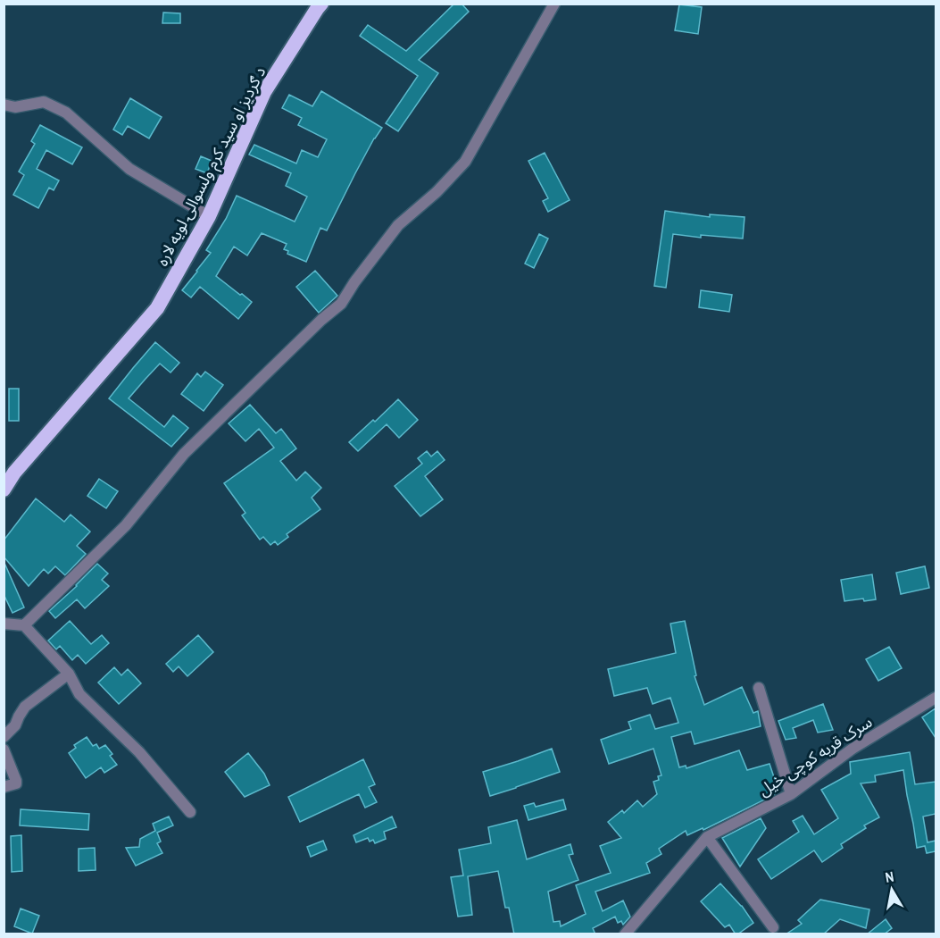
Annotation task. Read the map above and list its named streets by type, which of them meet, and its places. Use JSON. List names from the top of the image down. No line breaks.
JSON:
{"streets":{"highway":["د ګردیز او سید کرم ولسوالۍ لویه لاره"],"street":["سرک قریه کوچی خیل"]},"north":"top"}
